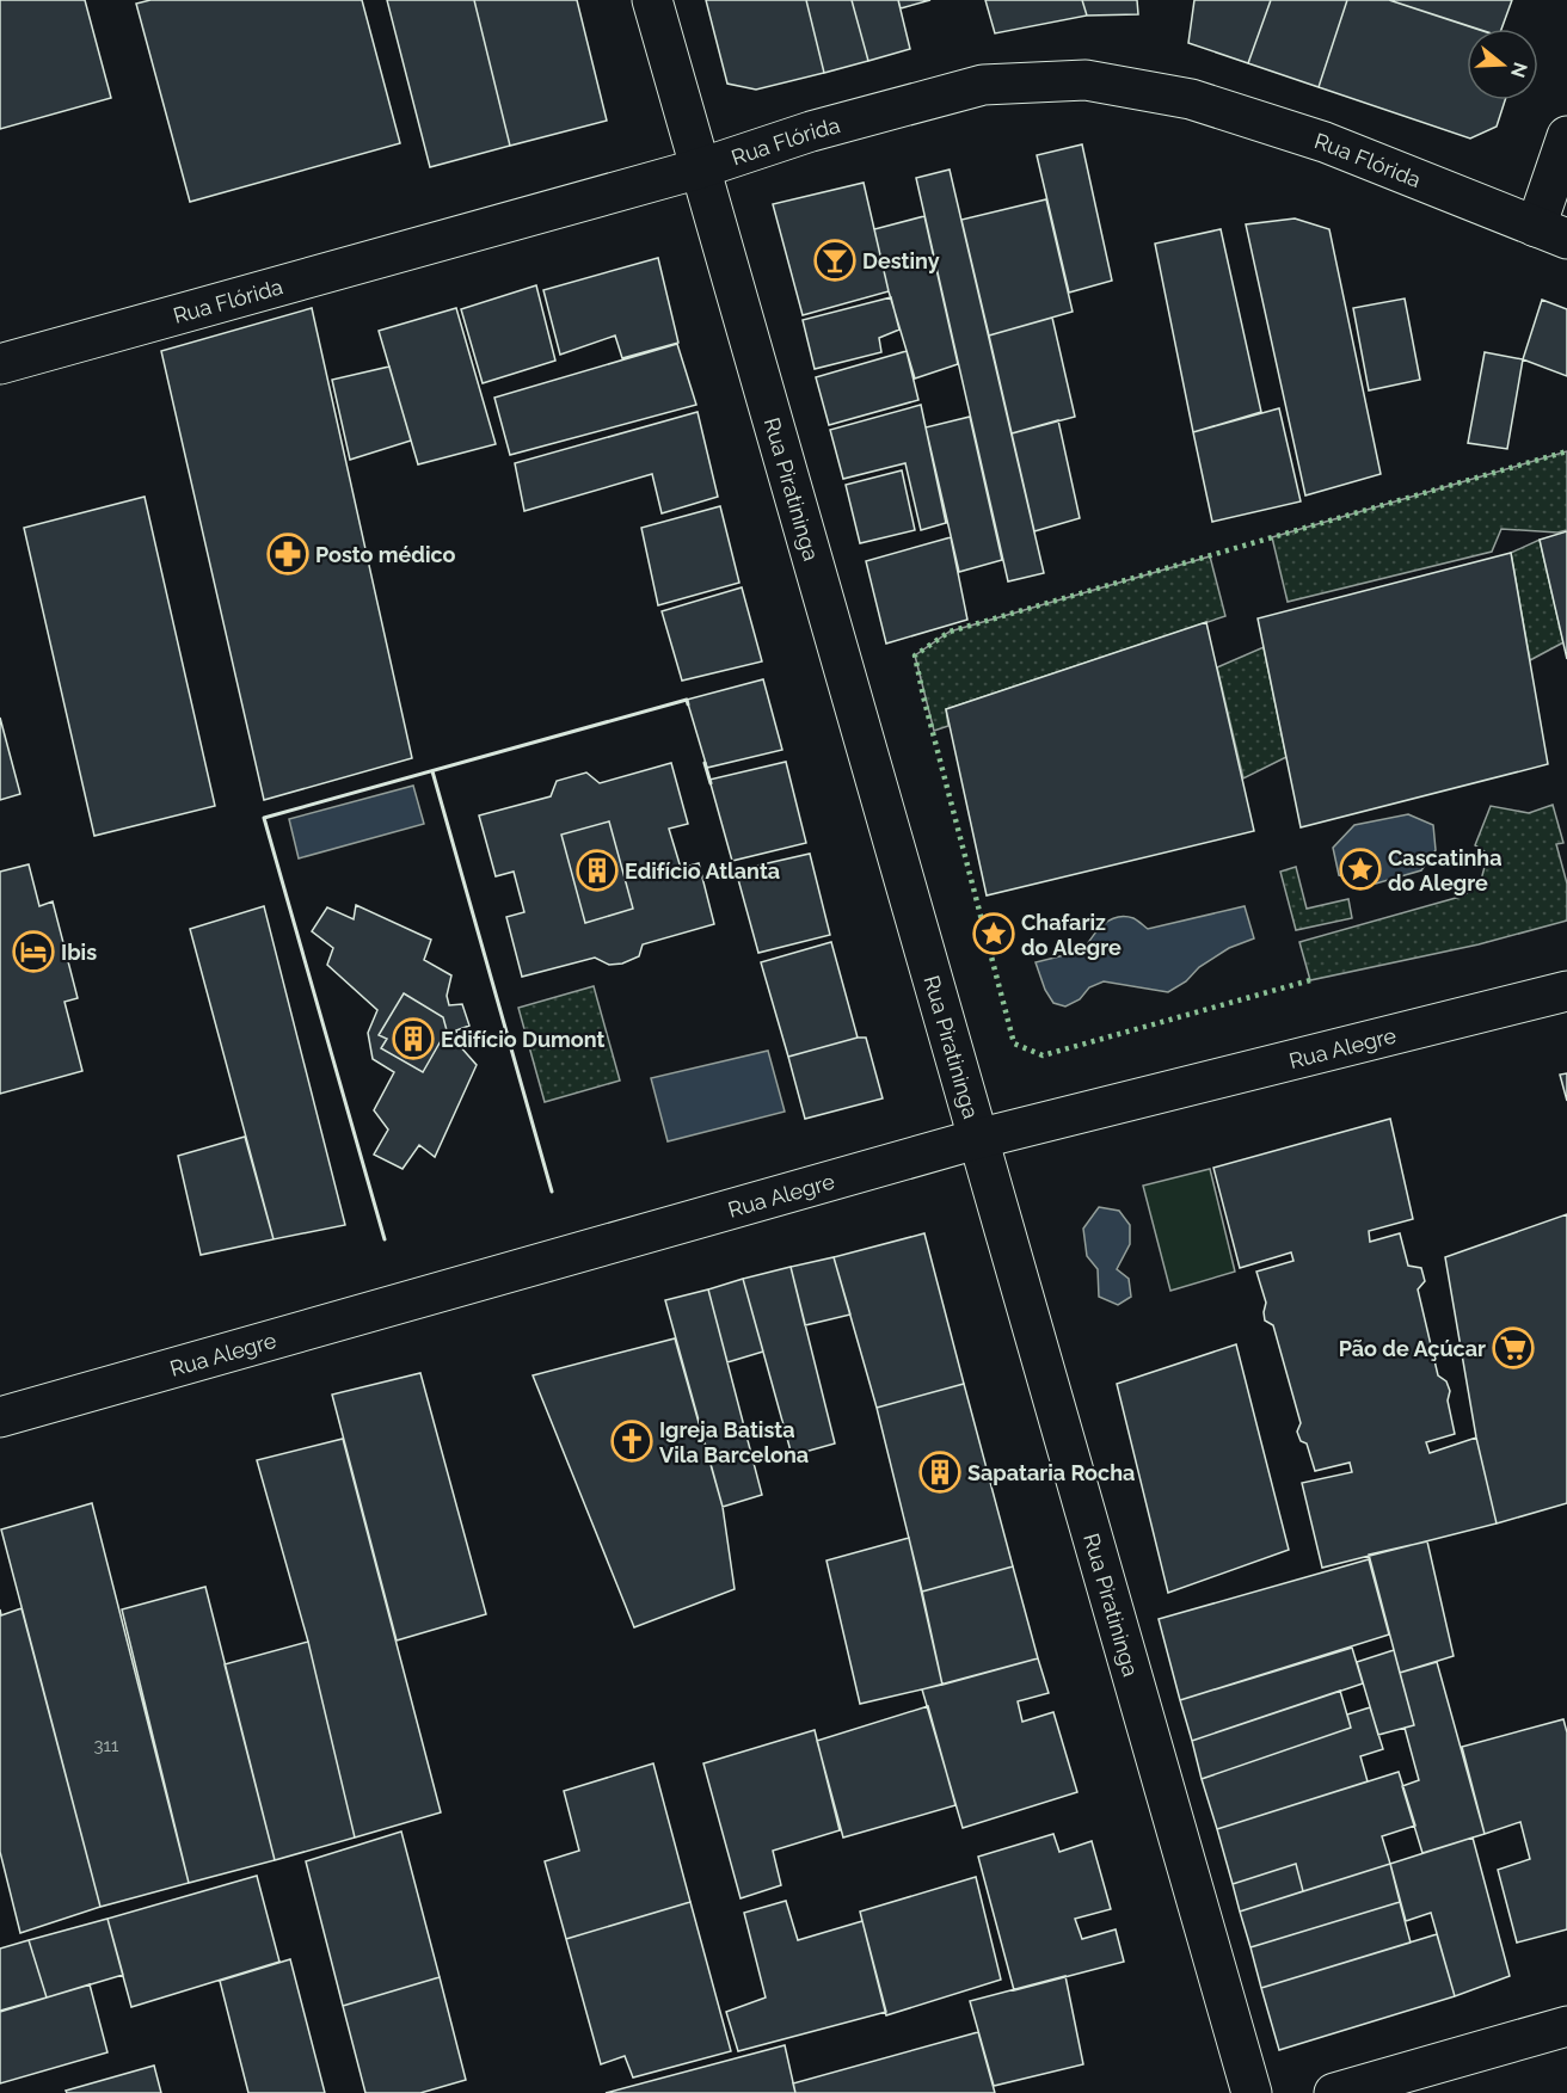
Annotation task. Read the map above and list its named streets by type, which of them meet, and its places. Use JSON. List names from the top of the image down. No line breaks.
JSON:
{"streets":{"street":["Rua Flórida","Rua Piratininga","Rua Alegre"]},"crossings":[["Rua Flórida","Rua Piratininga"],["Rua Piratininga","Rua Alegre"]],"places":{"bar":["Destiny"],"pharmacy":["Posto médico"],"place":["Cascatinha do Alegre","Chafariz do Alegre"],"building":["Edifício Atlanta","Edifício Dumont","Sapataria Rocha"],"hotel":["Ibis"],"supermarket":["Pão de Açúcar"],"church":["Igreja Batista Vila Barcelona"]},"house_numbers":["311"],"north":"right"}
